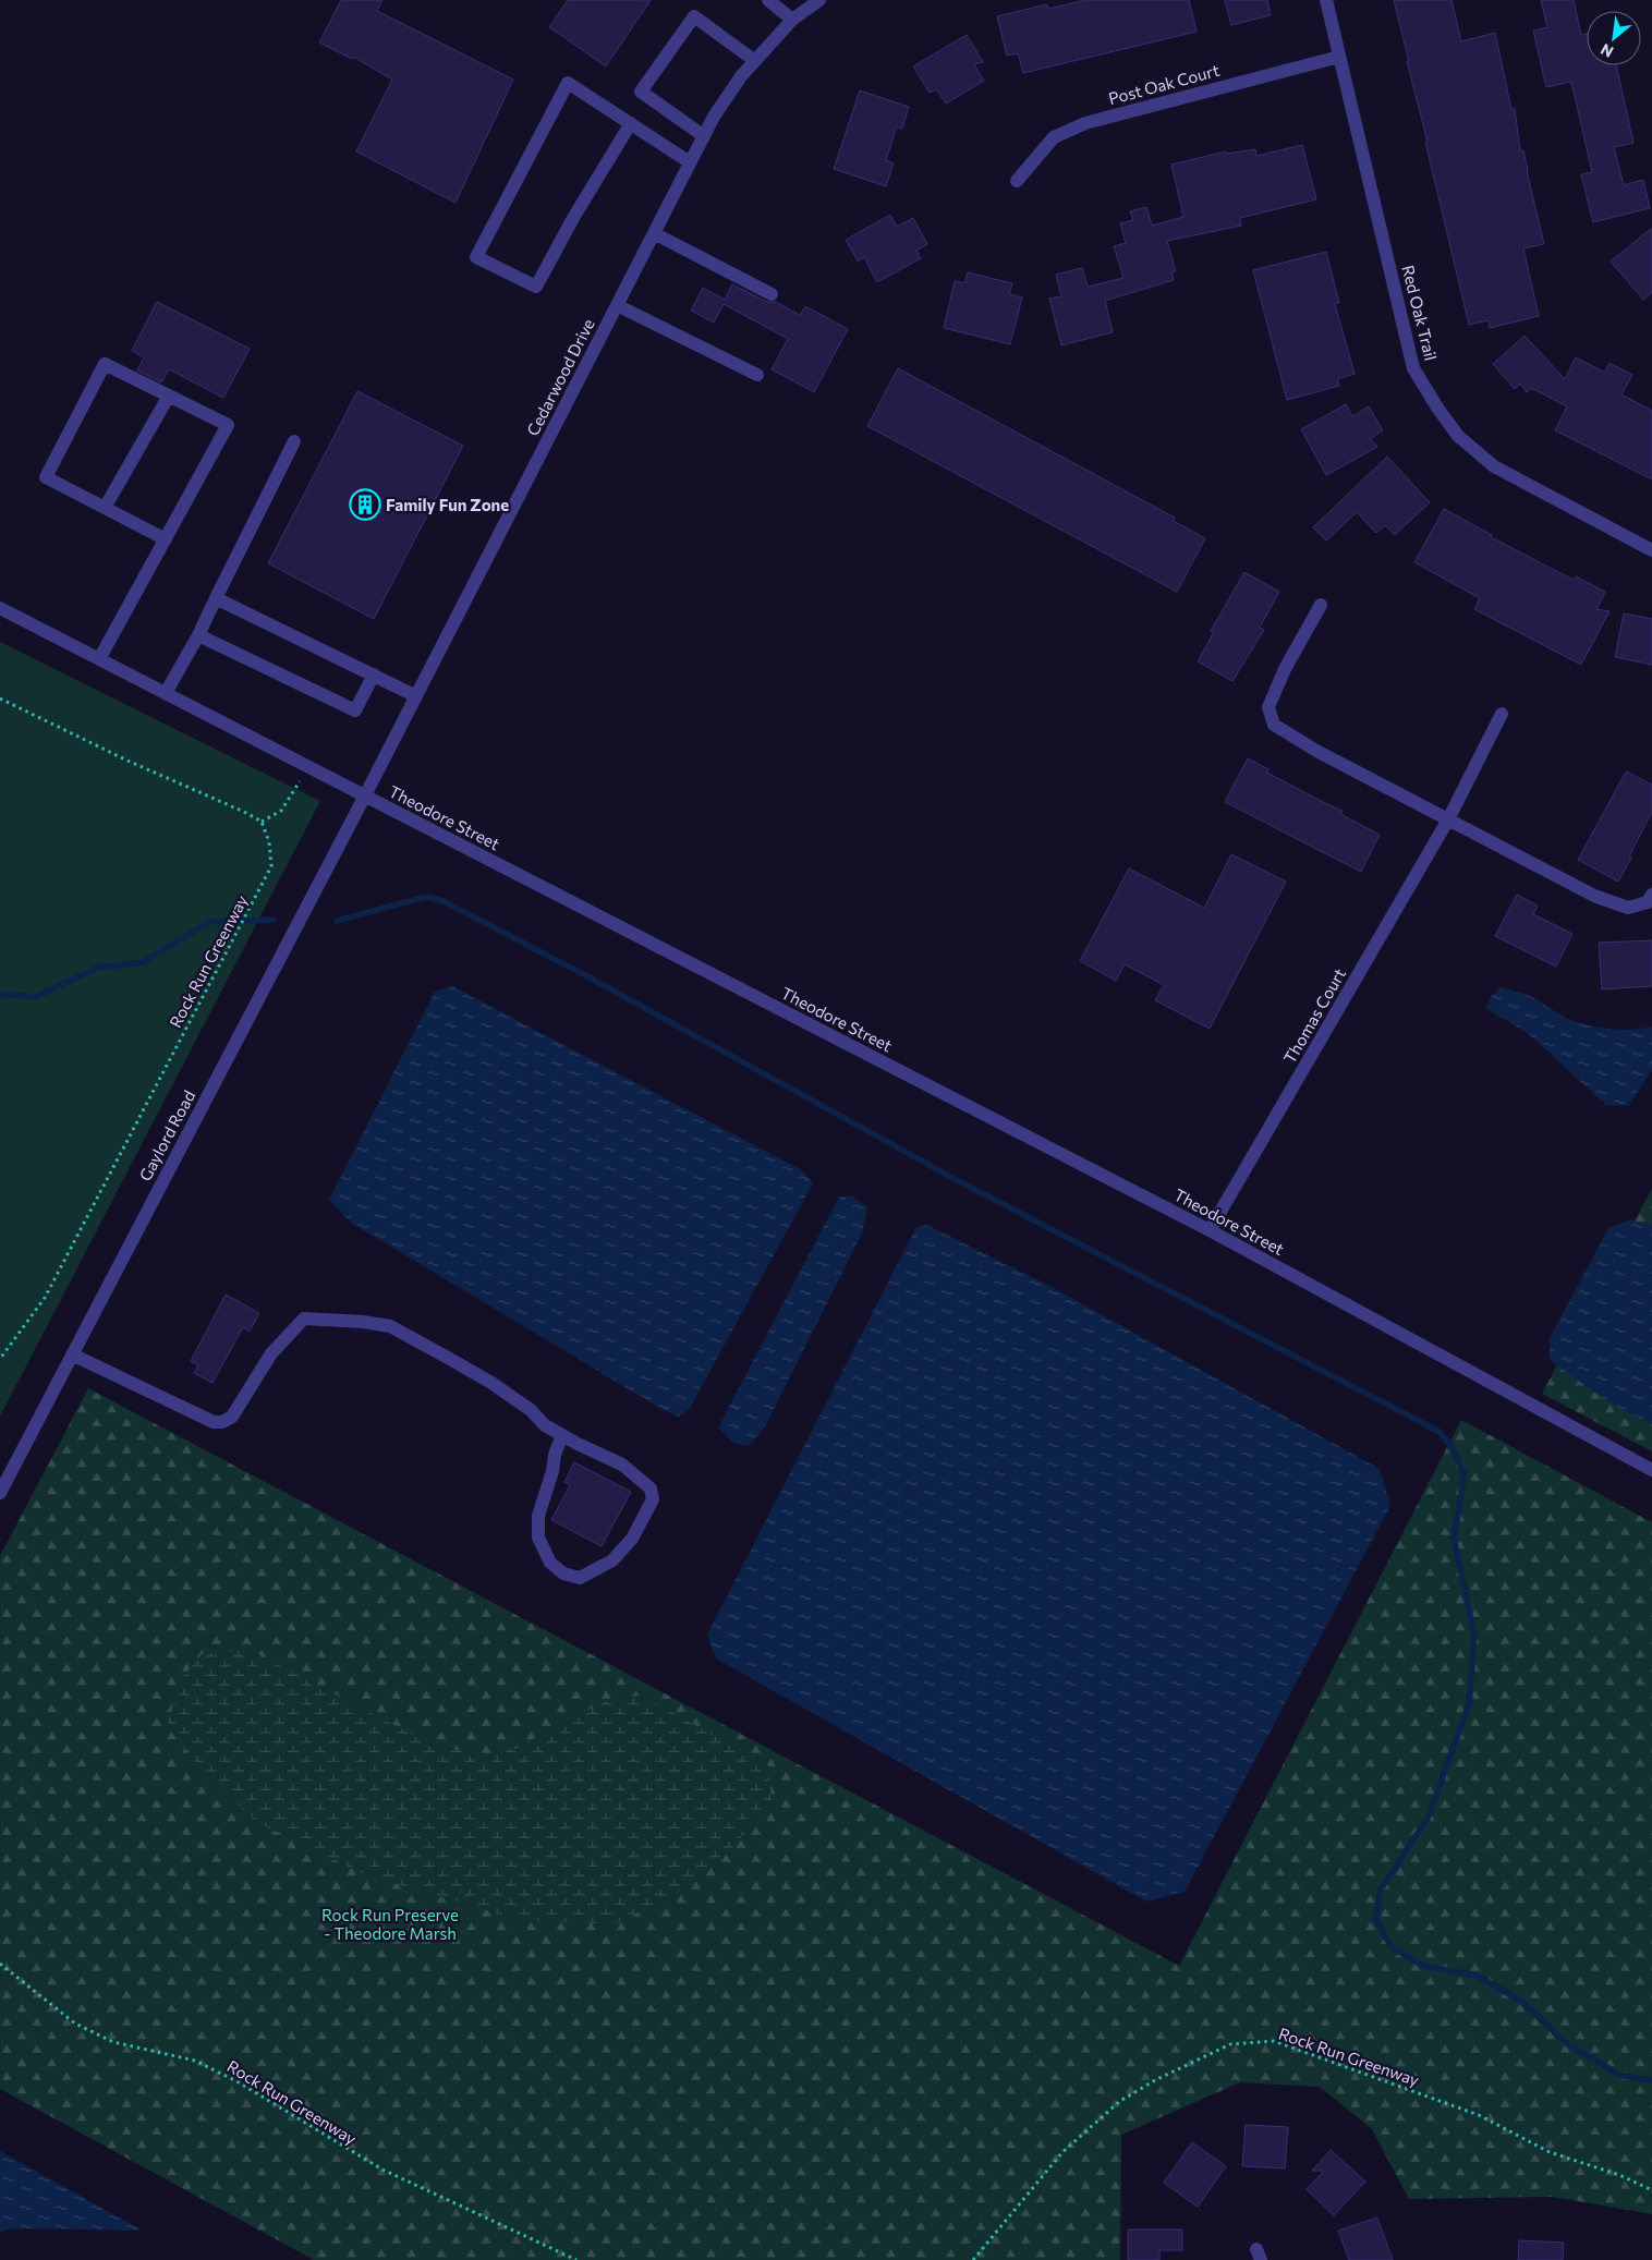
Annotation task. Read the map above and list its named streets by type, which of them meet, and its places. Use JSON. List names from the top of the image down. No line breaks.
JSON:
{"streets":{"street":["Post Oak Court","Red Oak Trail","Cedarwood Drive","Theodore Street","Thomas Court","Gaylord Road"],"path":["Rock Run Greenway"]},"crossings":[["Post Oak Court","Red Oak Trail"],["Cedarwood Drive","Theodore Street"],["Cedarwood Drive","Gaylord Road"],["Theodore Street","Thomas Court"],["Theodore Street","Gaylord Road"]],"parks":["Rock Run Preserve - Theodore Marsh"],"places":{"building":["Family Fun Zone"]},"north":"bottom left"}
